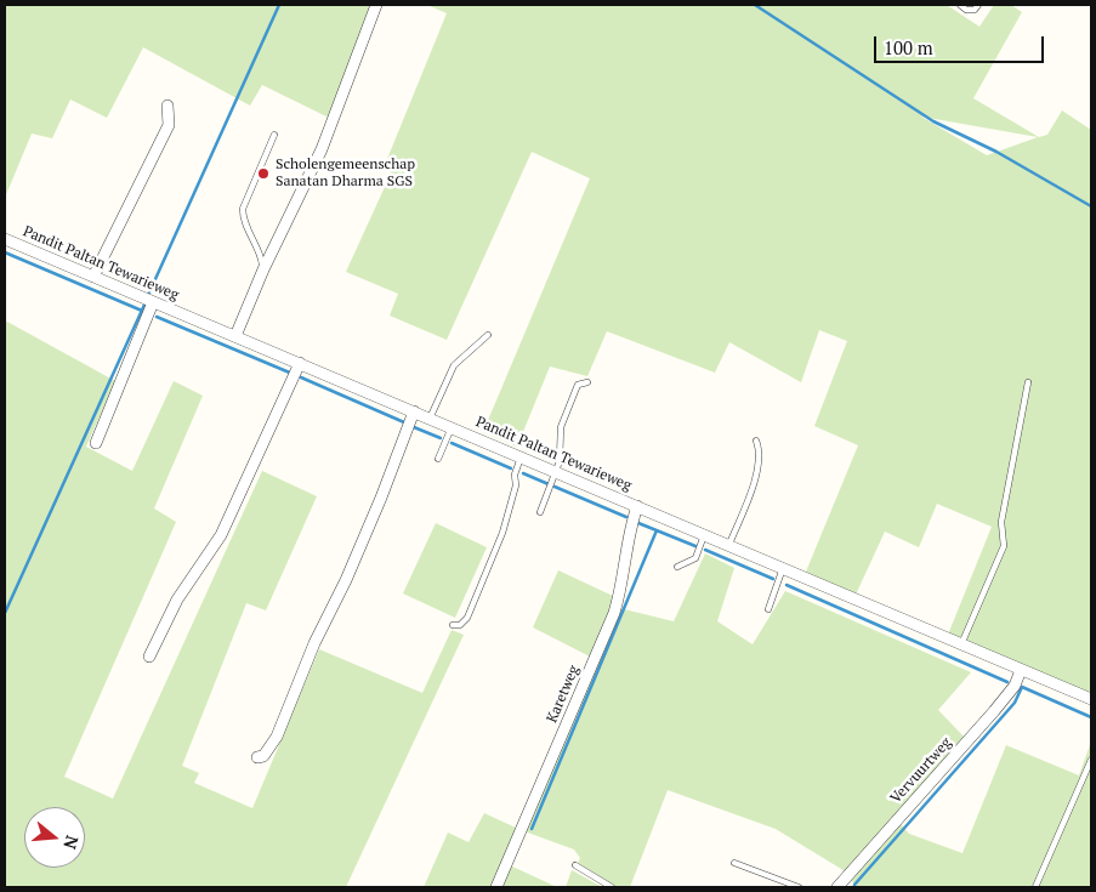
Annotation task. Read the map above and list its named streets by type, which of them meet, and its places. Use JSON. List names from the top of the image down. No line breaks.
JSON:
{"streets":{"street":["Pandit Paltan Tewarieweg","Karetweg","Vervuurtweg"]},"crossings":[["Pandit Paltan Tewarieweg","Karetweg"],["Pandit Paltan Tewarieweg","Vervuurtweg"]],"places":["Scholengemeenschap Sanatan Dharma SGS"],"scale_bar":"100 m","north":"right"}
